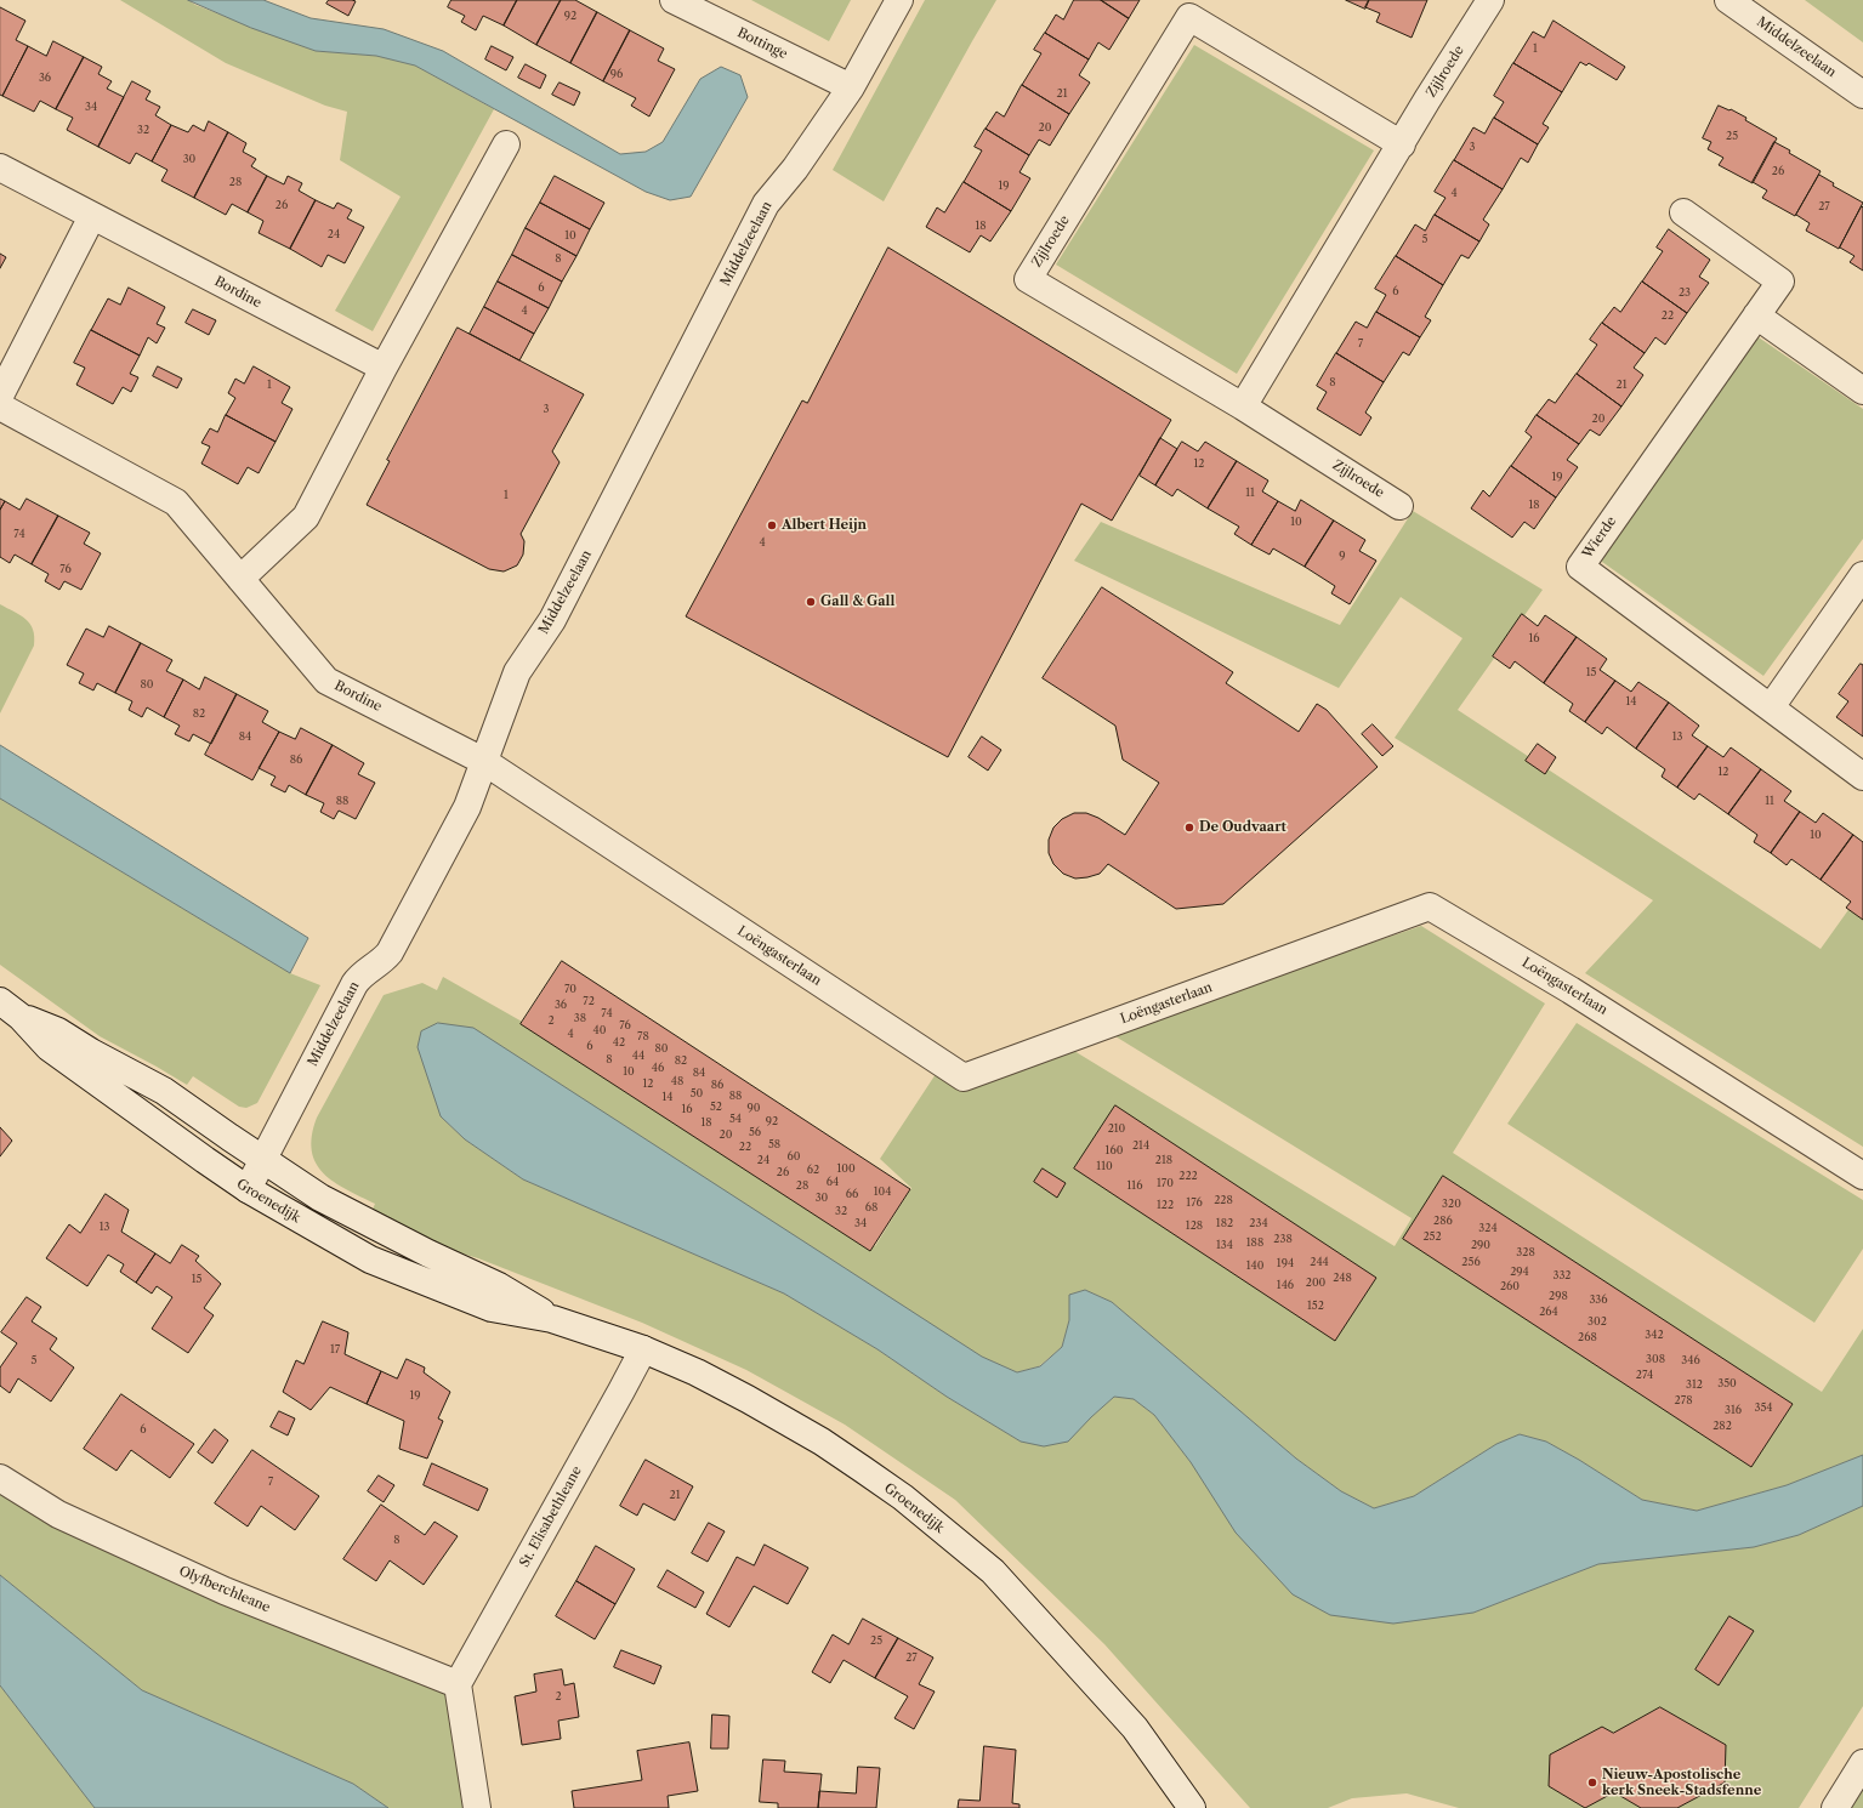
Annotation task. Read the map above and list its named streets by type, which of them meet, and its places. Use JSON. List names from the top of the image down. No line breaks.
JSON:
{"streets":{"street":["Bottinge","Middelzeelaan","Zijlroede","Bordine","Wierde","Loëngasterlaan","Groenedijk","St. Elisabethleane","Olyfberchleane"]},"crossings":[["Bottinge","Middelzeelaan"],["Middelzeelaan","Bordine"],["Middelzeelaan","Loëngasterlaan"],["Middelzeelaan","Groenedijk"],["Bordine","Loëngasterlaan"],["Groenedijk","St. Elisabethleane"],["St. Elisabethleane","Olyfberchleane"]],"places":["Albert Heijn","Gall & Gall","De Oudvaart","Nieuw-Apostolische kerk Sneek-Stadsfenne"],"house_numbers":["92","1","96","36","21","34","20","32","25","3","30","26","28","19","4","26","27","18","24","10","5","8","6","6","23","4","22","7","8","1","21","3","20","12","19","11","1","18","10","74","4","9","76","16","15","80","14","82","84","13","86","12","88","11","10","70","72","36","74","38","2","76","40","4","78","42","6","80","44","8","82","46","10","84","48","12","86","50","88","14","52","90","16","54","92","18","210","56","20","58","214","22","160","60","24","218","110","100","62","26","222","64","170","28","116","104","66","30","228","176","320","122","68","32","286","34","182","234","128","13","324","252","238","188","134","290","328","244","256","194","140","294","332","248","15","200","146","260","298","336","152","264","302","342","268","17","308","5","346","274","350","312","19","278","354","316","282","6","7","21","8","25","27","2"]}
